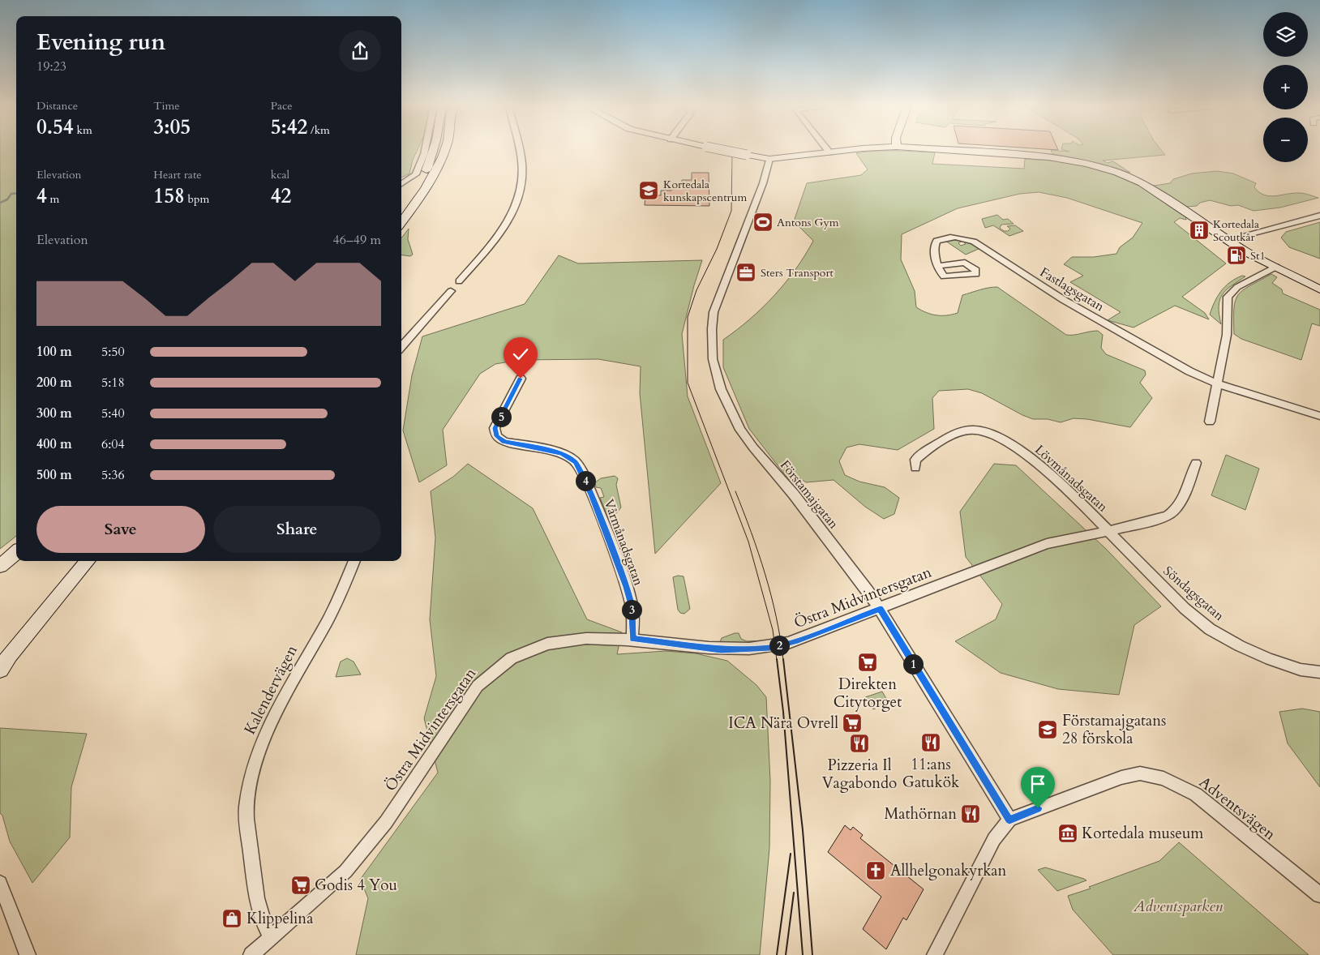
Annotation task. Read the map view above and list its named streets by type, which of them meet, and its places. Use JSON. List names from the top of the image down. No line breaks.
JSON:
{"streets":{"street":["Fastlagsgatan","Lövmånadsgatan","Förstamajgatan","Vårmånadsgatan","Söndagsgatan","Östra Midvintersgatan","Kalendervägen","Adventsvägen"]},"crossings":[["Lövmånadsgatan","Söndagsgatan"],["Lövmånadsgatan","Östra Midvintersgatan"],["Förstamajgatan","Östra Midvintersgatan"],["Förstamajgatan","Adventsvägen"],["Vårmånadsgatan","Östra Midvintersgatan"],["Söndagsgatan","Östra Midvintersgatan"],["Östra Midvintersgatan","Kalendervägen"]],"parks":["Adventsparken"],"places":{"school or university":["Kortedala kunskapscentrum","Förstamajgatans 28 förskola"],"sports":["Antons Gym"],"building":["Kortedala Scoutkår"],"fuel station":["St1"],"office":["Sters Transport"],"supermarket":["Direkten Citytorget","ICA Nära Ovrell","Godis 4 You"],"restaurant":["11:ans Gatukök","Pizzeria Il Vagabondo","Mathörnan"],"museum":["Kortedala museum"],"church":["Allhelgonakyrkan"],"shop":["Klippelina"]},"page":{"map_buttons":["+","−"],"heading":["Evening run","19:23"],"stats":[["Distance","0.54 km"],["Time","3:05"],["Pace","5:42 /km"],["Elevation","4 m"],["Heart rate","158 bpm"],["kcal","42"]],"chart":["Elevation","46–49 m"],"list":[{"name":"100 m","note":"5:50"},{"name":"200 m","note":"5:18"},{"name":"300 m","note":"5:40"},{"name":"400 m","note":"6:04"},{"name":"500 m","note":"5:36"}],"pins":["5","4","3","2","1"],"buttons":["Save","Share"]}}
